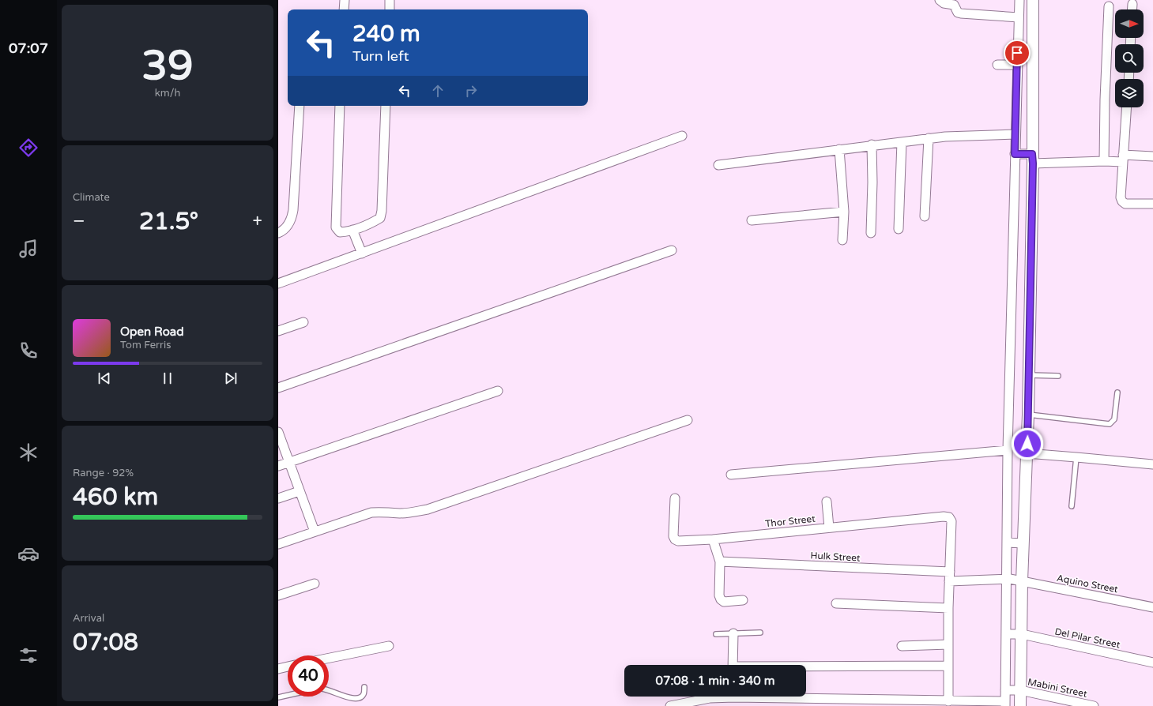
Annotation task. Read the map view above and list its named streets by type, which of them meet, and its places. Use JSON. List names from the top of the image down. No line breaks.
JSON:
{"streets":{"street":["Thor Street","Hulk Street","Aquino Street","Del Pilar Street","Mabini Street"]},"crossings":[["Thor Street","Hulk Street"]],"north":"right","page":{"tabs":"07:07","tile":[["39","km/h"],"Climate",["Range · 92%","460 km"],["Arrival","07:08"]],"turn":["240 m","Turn left"],"heat":["−","21.5°","+"],"song":["Open Road","Tom Ferris"],"limit":"40","trip":"07:08 · 1 min · 340 m"}}
